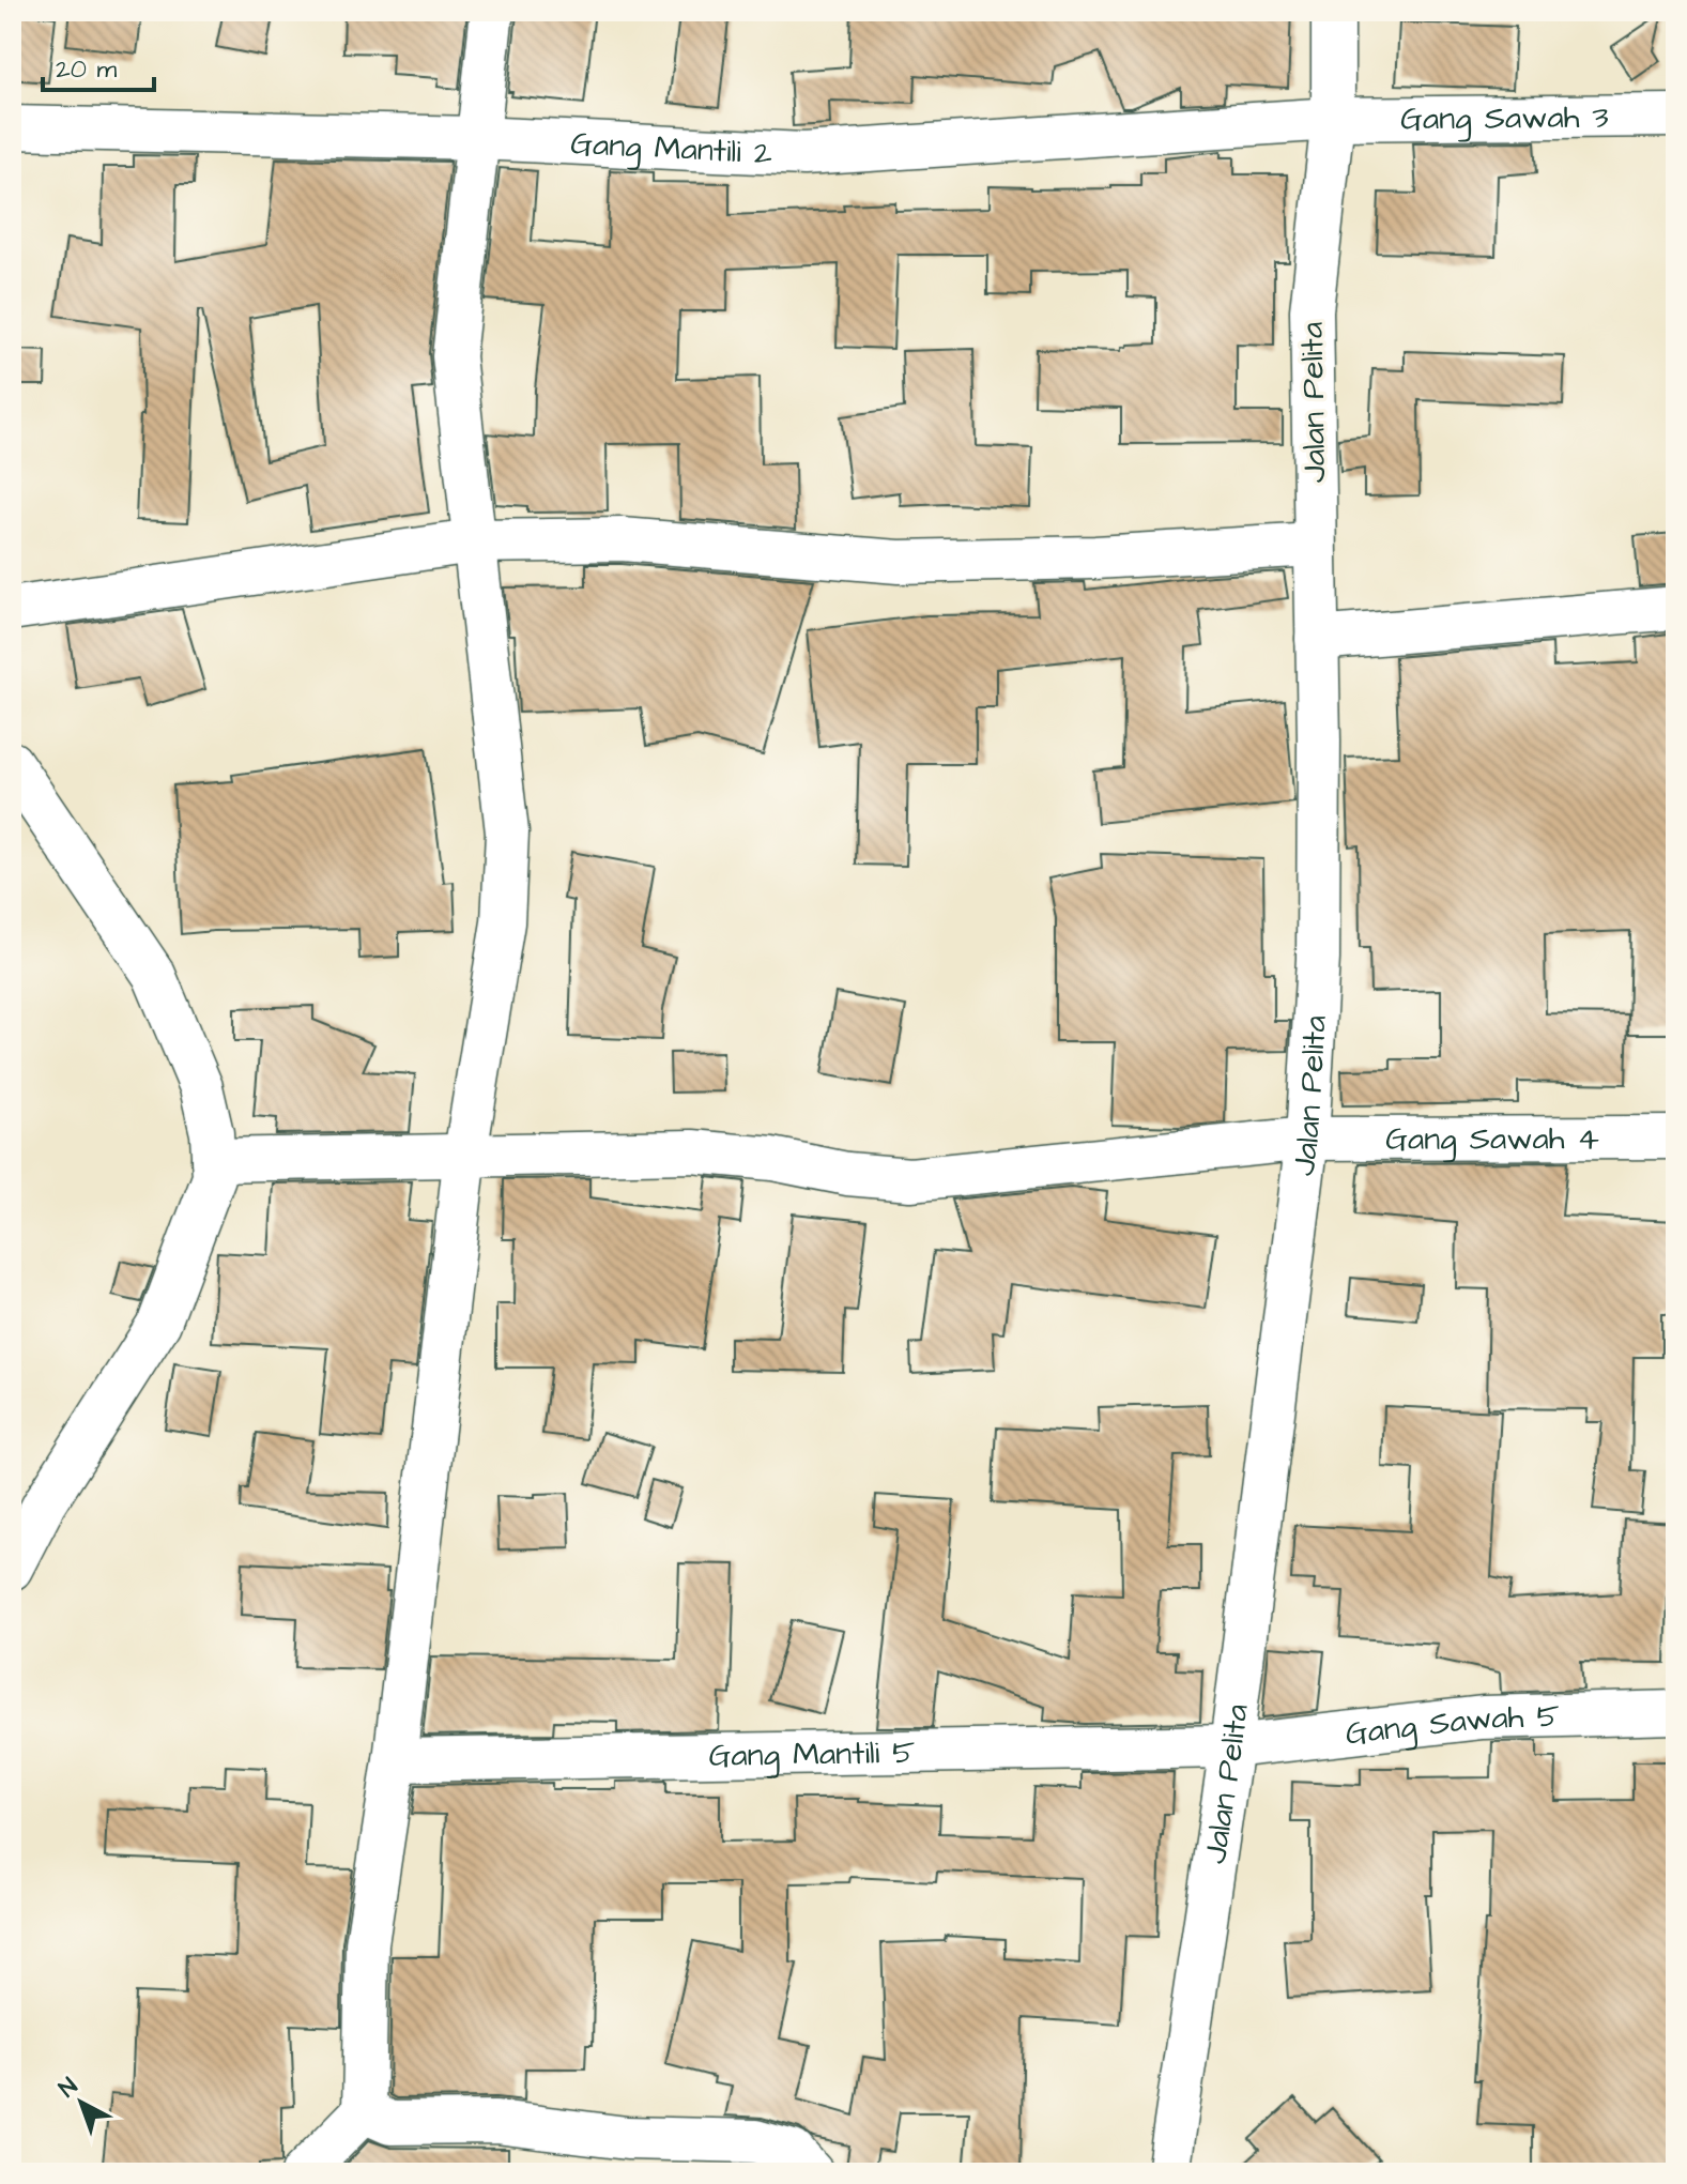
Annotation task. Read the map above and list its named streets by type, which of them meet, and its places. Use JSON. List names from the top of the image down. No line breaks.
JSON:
{"streets":{"street":["Gang Sawah 3","Gang Mantili 2","Jalan Pelita","Gang Sawah 4","Gang Sawah 5","Gang Mantili 5"]},"crossings":[["Gang Sawah 3","Gang Mantili 2"],["Gang Sawah 3","Jalan Pelita"],["Gang Mantili 2","Jalan Pelita"],["Jalan Pelita","Gang Sawah 4"],["Jalan Pelita","Gang Sawah 5"],["Jalan Pelita","Gang Mantili 5"],["Gang Sawah 5","Gang Mantili 5"]],"scale_bar":"20 m","north":"top left"}
